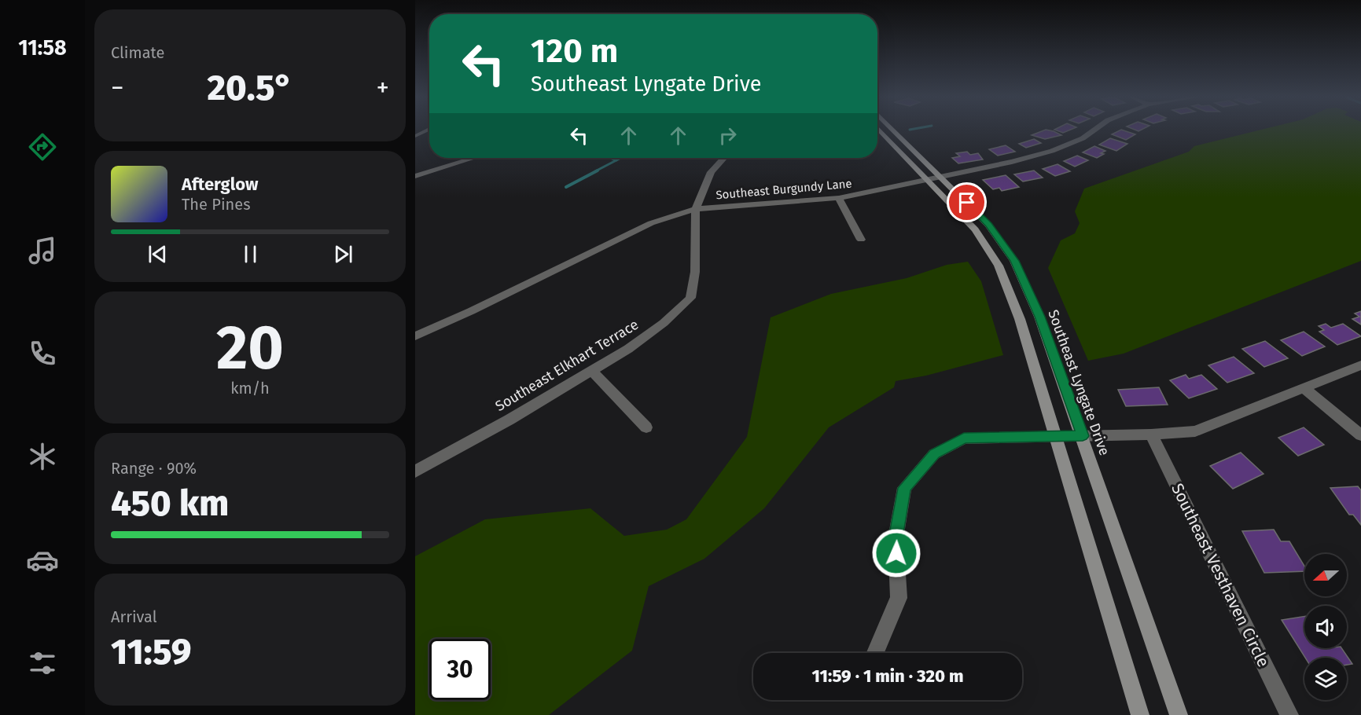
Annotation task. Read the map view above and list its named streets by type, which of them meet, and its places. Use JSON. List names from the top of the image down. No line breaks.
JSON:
{"streets":{"street":["Southeast Burgundy Lane","Southeast Elkhart Terrace","Southeast Lyngate Drive","Southeast Vesthaven Circle"]},"crossings":[["Southeast Burgundy Lane","Southeast Elkhart Terrace"],["Southeast Burgundy Lane","Southeast Lyngate Drive"]],"north":"left","page":{"tabs":"11:58","tile":["Climate",["20","km/h"],["Range · 90%","450 km"],["Arrival","11:59"]],"turn":["120 m","Southeast Lyngate Drive"],"heat":["−","20.5°","+"],"song":["Afterglow","The Pines"],"limit":"30","trip":"11:59 · 1 min · 320 m"}}
